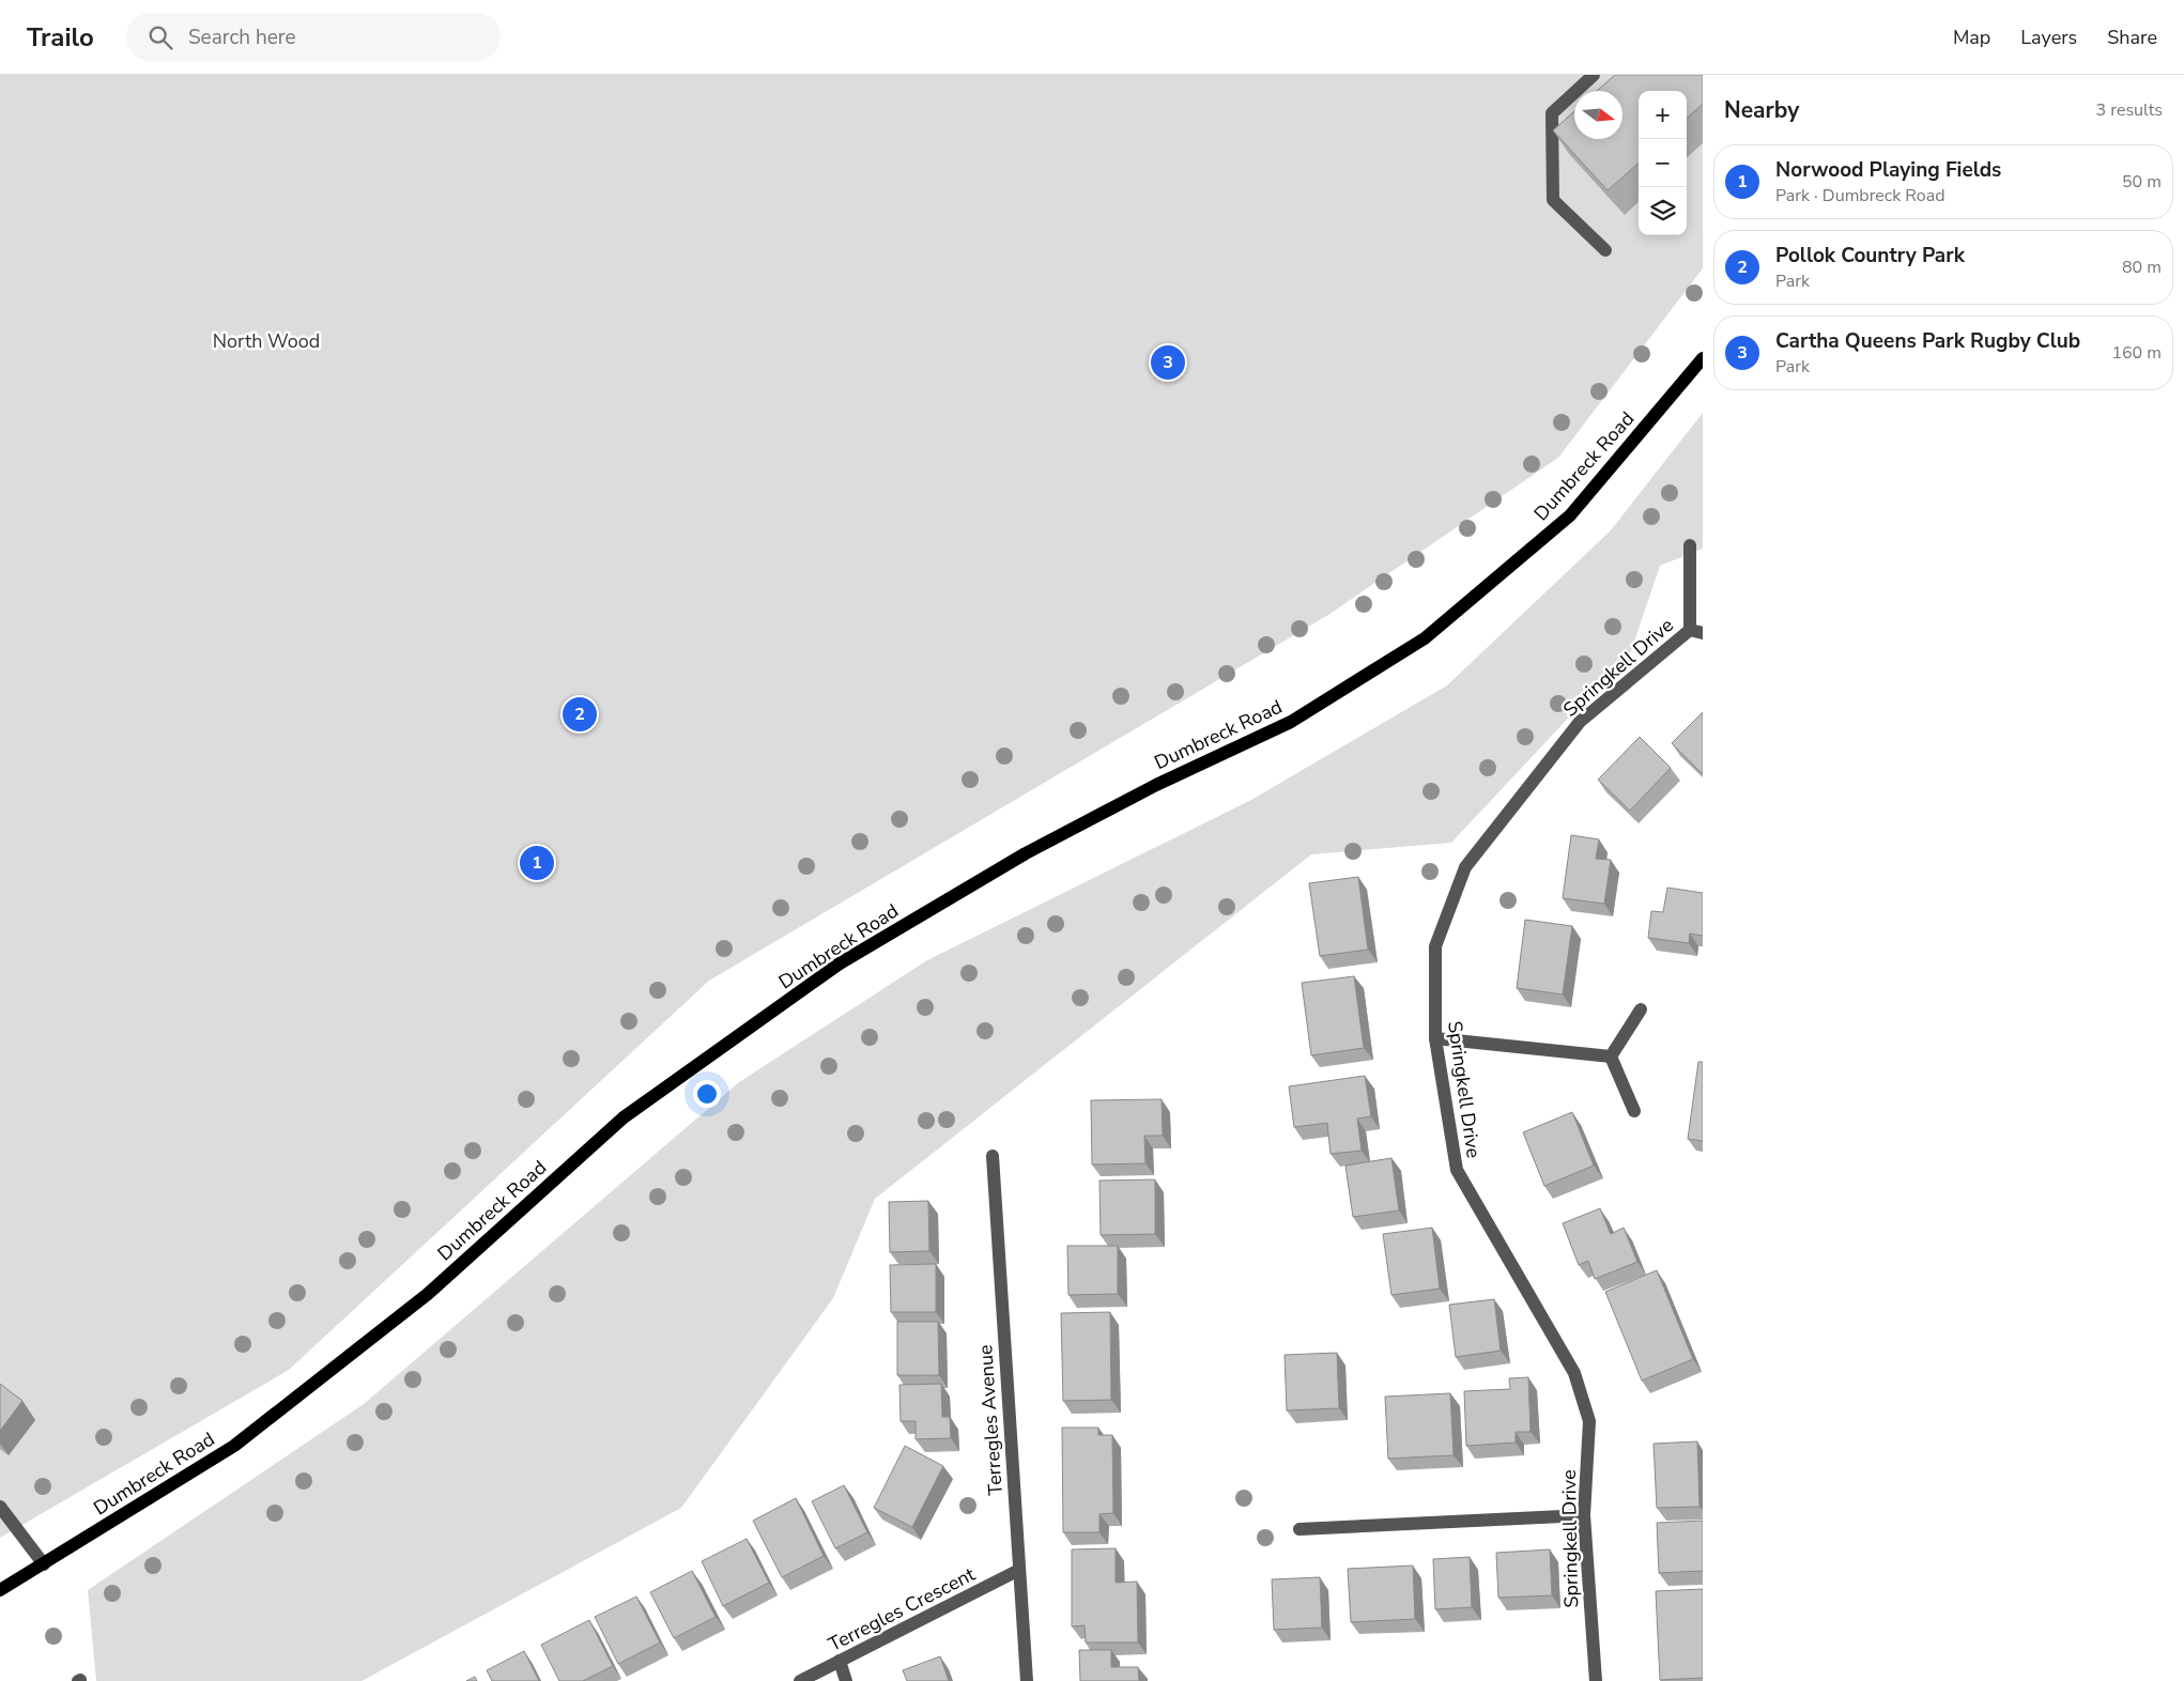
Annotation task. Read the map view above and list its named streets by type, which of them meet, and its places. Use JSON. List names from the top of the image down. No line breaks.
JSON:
{"streets":{"main road":["Dumbreck Road"],"street":["Springkell Drive","Terregles Avenue","Terregles Crescent"]},"crossings":[["Terregles Avenue","Terregles Crescent"]],"parks":["North Wood"],"north":"right","page":{"header":"Trailo","search":"Search here","nav":["Map","Layers","Share"],"heading":["Nearby","3 results"],"map_buttons":["+","−"],"list":[{"mark":"1","name":"Norwood Playing Fields","note":"Park · Dumbreck Road","value":"50 m"},{"mark":"2","name":"Pollok Country Park","note":"Park","value":"80 m"},{"mark":"3","name":"Cartha Queens Park Rugby Club","note":"Park","value":"160 m"}],"pins":["3","2","1"]}}
